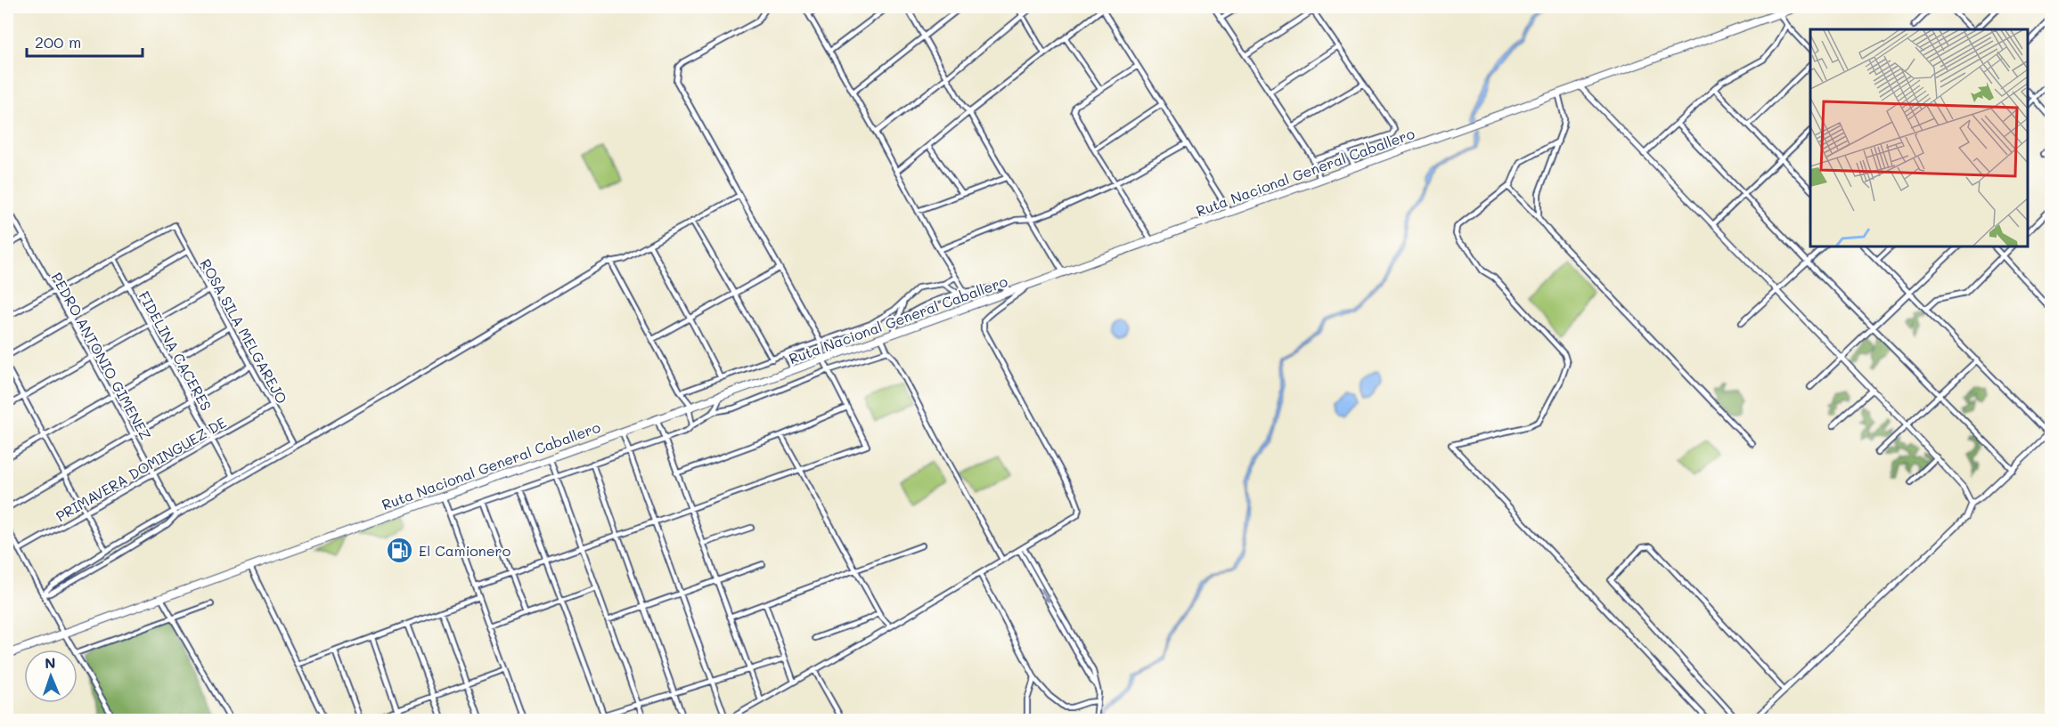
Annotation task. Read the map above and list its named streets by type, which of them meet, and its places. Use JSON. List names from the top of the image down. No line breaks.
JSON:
{"streets":{"highway":["Ruta Nacional General Caballero"],"street":["ROSA SILA MELGAREJO","FIDELINA CACERES","PEDRO ANTONIO GIMENEZ","PRIMAVERA DOMINGUEZ DE"]},"crossings":[["ROSA SILA MELGAREJO","FIDELINA CACERES"],["ROSA SILA MELGAREJO","PRIMAVERA DOMINGUEZ DE"],["FIDELINA CACERES","PRIMAVERA DOMINGUEZ DE"],["PEDRO ANTONIO GIMENEZ","PRIMAVERA DOMINGUEZ DE"]],"places":{"fuel station":["El Camionero"]},"scale_bar":"200 m","north":"top"}
